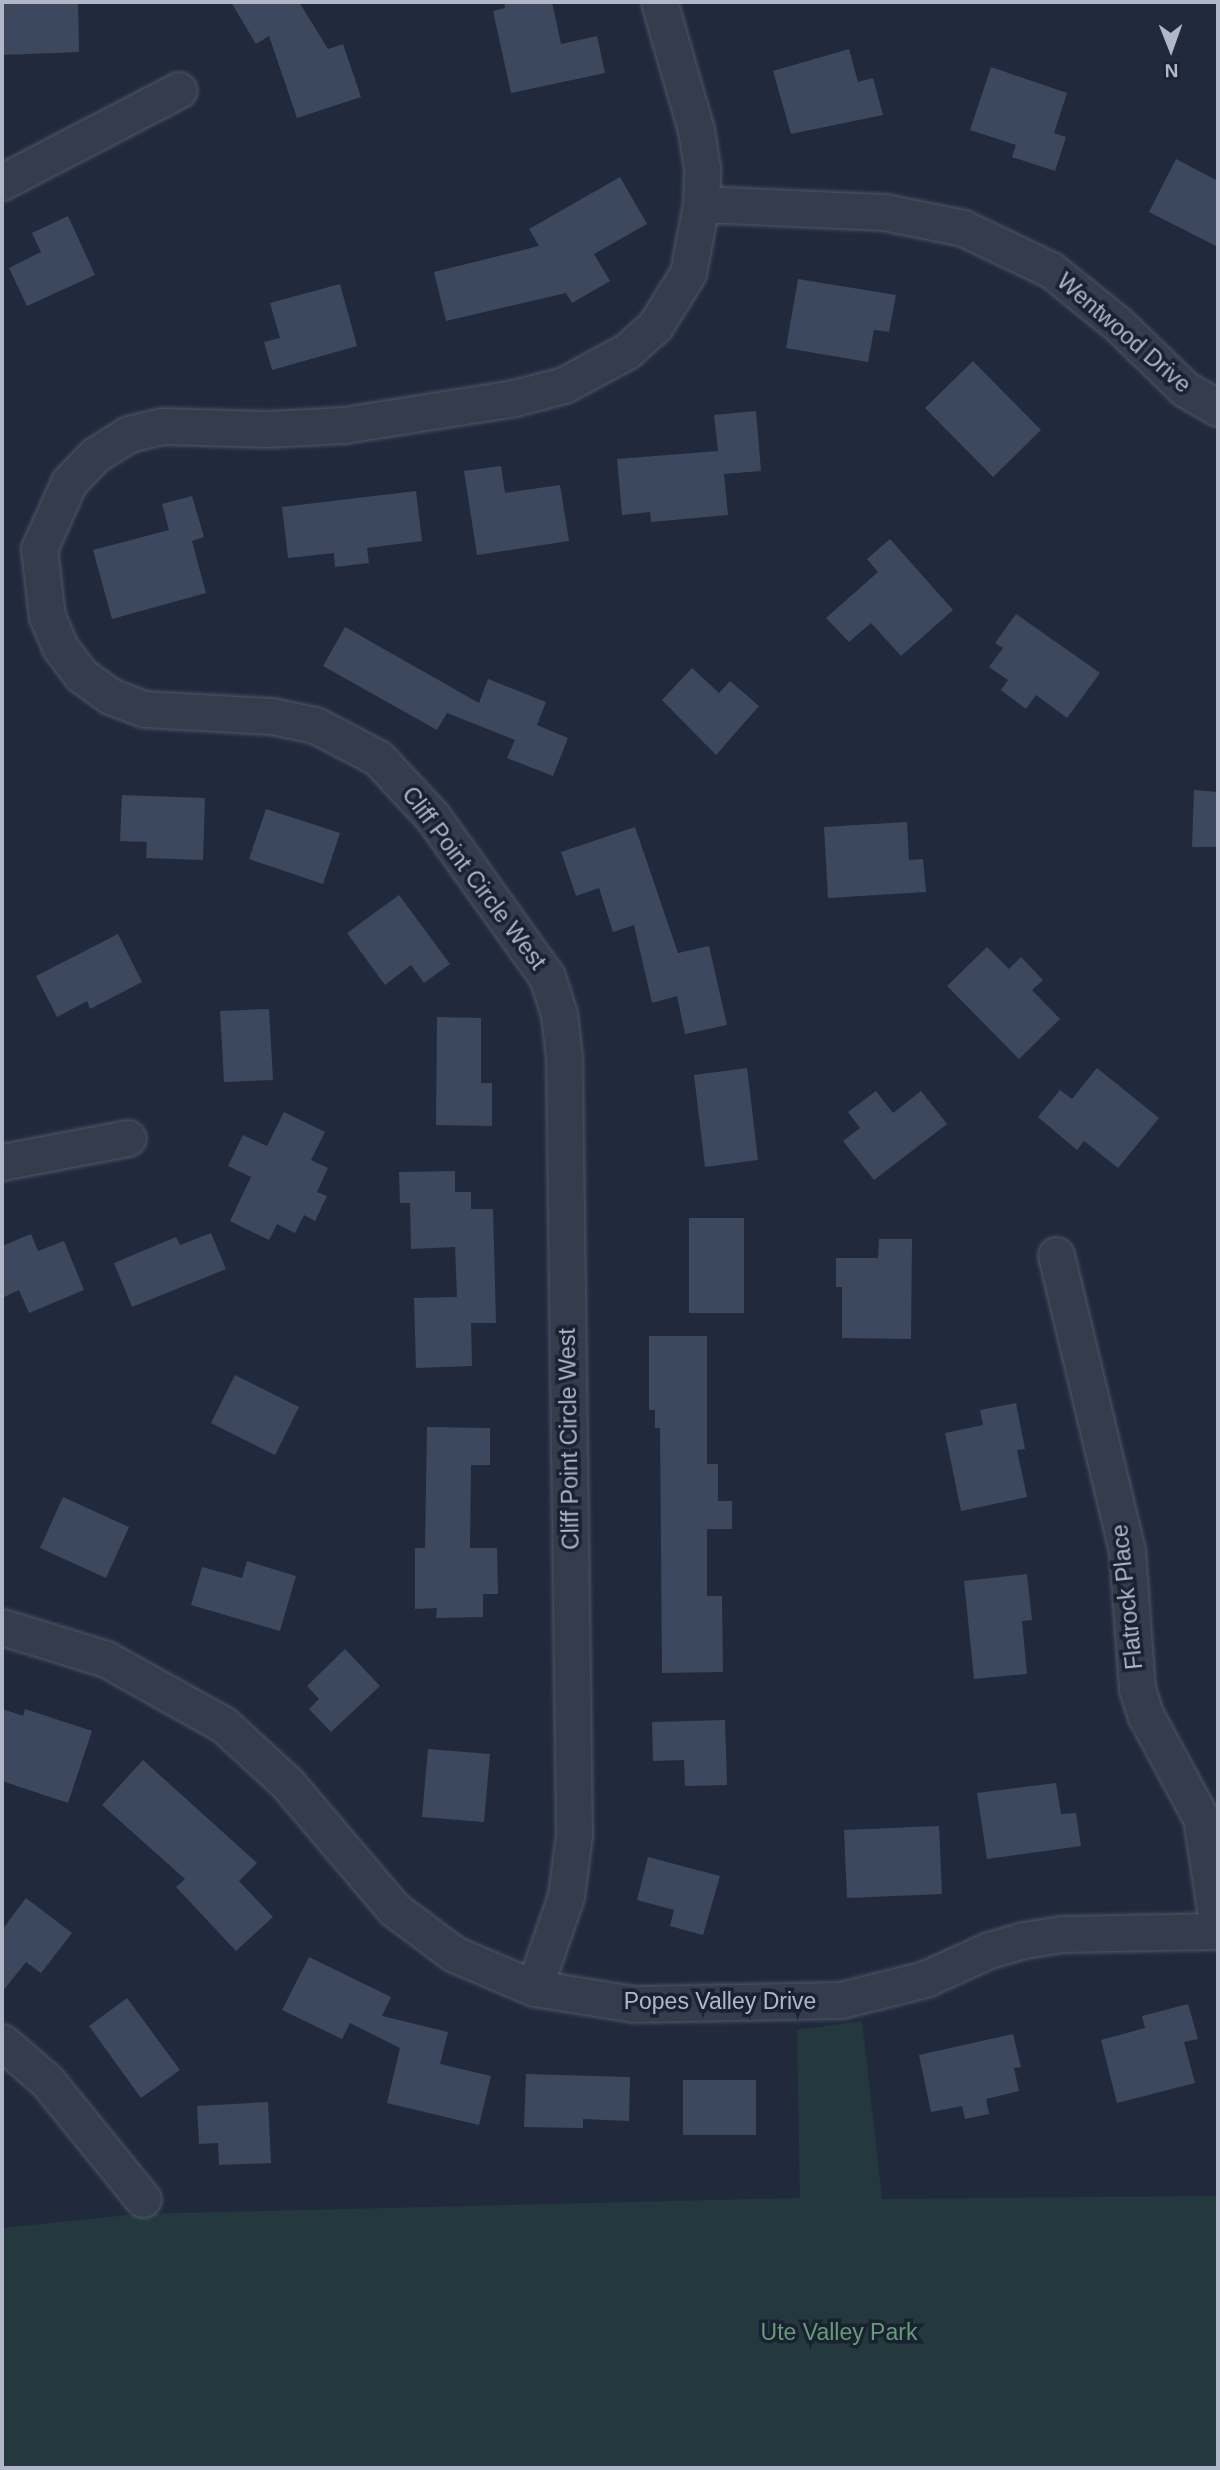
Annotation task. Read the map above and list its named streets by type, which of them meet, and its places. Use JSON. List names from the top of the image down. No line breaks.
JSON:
{"streets":{"street":["Wentwood Drive","Cliff Point Circle West","Flatrock Place","Popes Valley Drive"]},"crossings":[["Wentwood Drive","Cliff Point Circle West"],["Cliff Point Circle West","Popes Valley Drive"],["Flatrock Place","Popes Valley Drive"]],"parks":["Ute Valley Park"],"north":"bottom"}
